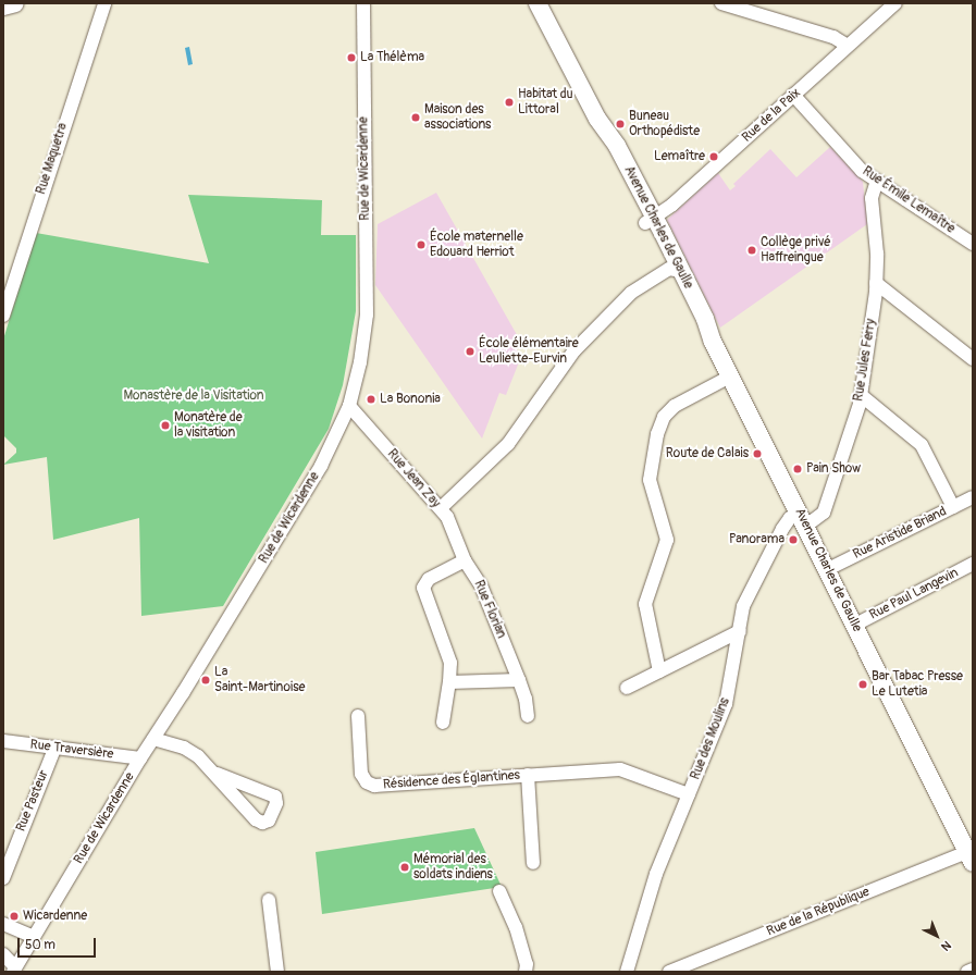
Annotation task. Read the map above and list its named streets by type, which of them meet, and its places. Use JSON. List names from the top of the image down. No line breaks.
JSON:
{"streets":{"main road":["Avenue Charles de Gaulle"],"street":["Rue de la Paix","Rue Maquetra","Rue de Wicardenne","Rue Émile Lemaître","Rue Jules Ferry","Rue Jean Zay","Rue Aristide Briand","Rue Paul Langevin","Rue Florian","Rue des Moulins","Rue Traversière","Résidence des Églantines","Rue Pasteur","Rue de la République"]},"crossings":[["Rue de la Paix","Rue Émile Lemaître"],["Rue de la Paix","Avenue Charles de Gaulle"],["Rue de Wicardenne","Rue Jean Zay"],["Rue de Wicardenne","Rue Traversière"],["Rue Émile Lemaître","Rue Jules Ferry"],["Avenue Charles de Gaulle","Rue Jules Ferry"],["Avenue Charles de Gaulle","Rue Aristide Briand"],["Avenue Charles de Gaulle","Rue Paul Langevin"],["Avenue Charles de Gaulle","Rue des Moulins"],["Avenue Charles de Gaulle","Rue de la République"],["Rue Jules Ferry","Rue des Moulins"],["Rue Jean Zay","Rue Florian"],["Rue des Moulins","Résidence des Églantines"],["Rue Traversière","Rue Pasteur"]],"parks":["Monastère de la Visitation"],"places":["La Thélèma","Habitat du Littoral","Maison des associations","Buneau Orthopédiste","Lemaître","École maternelle Edouard Herriot","Collège privé Haffreingue","École élémentaire Leuliette-Eurvin","La Bononia","Monatère de la visitation","Route de Calais","Pain Show","Panorama","La Saint-Martinoise","Bar Tabac Presse Le Lutetia","Mémorial des soldats indiens","Wicardenne"],"scale_bar":"50 m","north":"bottom right"}
